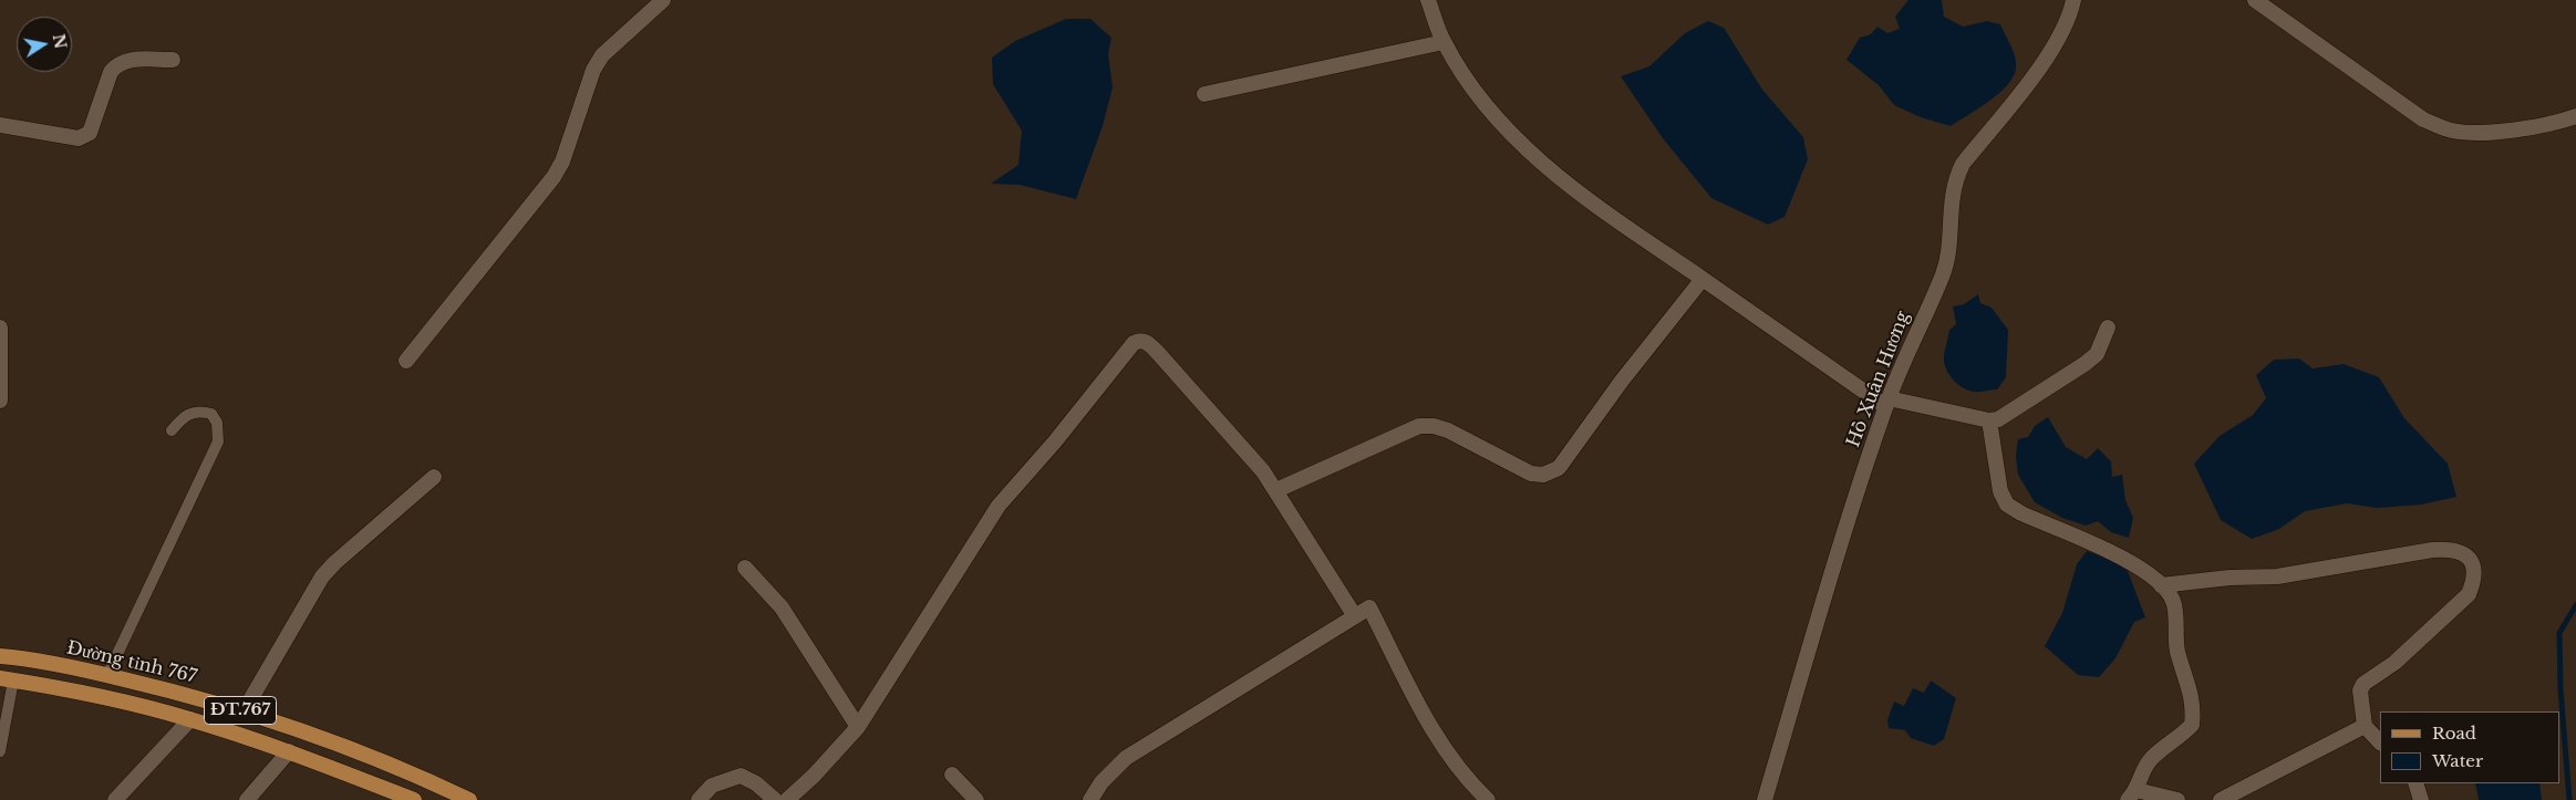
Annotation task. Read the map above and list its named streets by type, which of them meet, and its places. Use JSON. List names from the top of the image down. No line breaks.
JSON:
{"streets":{"main road":["Đường tỉnh 767","ĐT.767"],"street":["Hồ Xuân Hương"]},"legend":["Road","Water"],"north":"right"}
